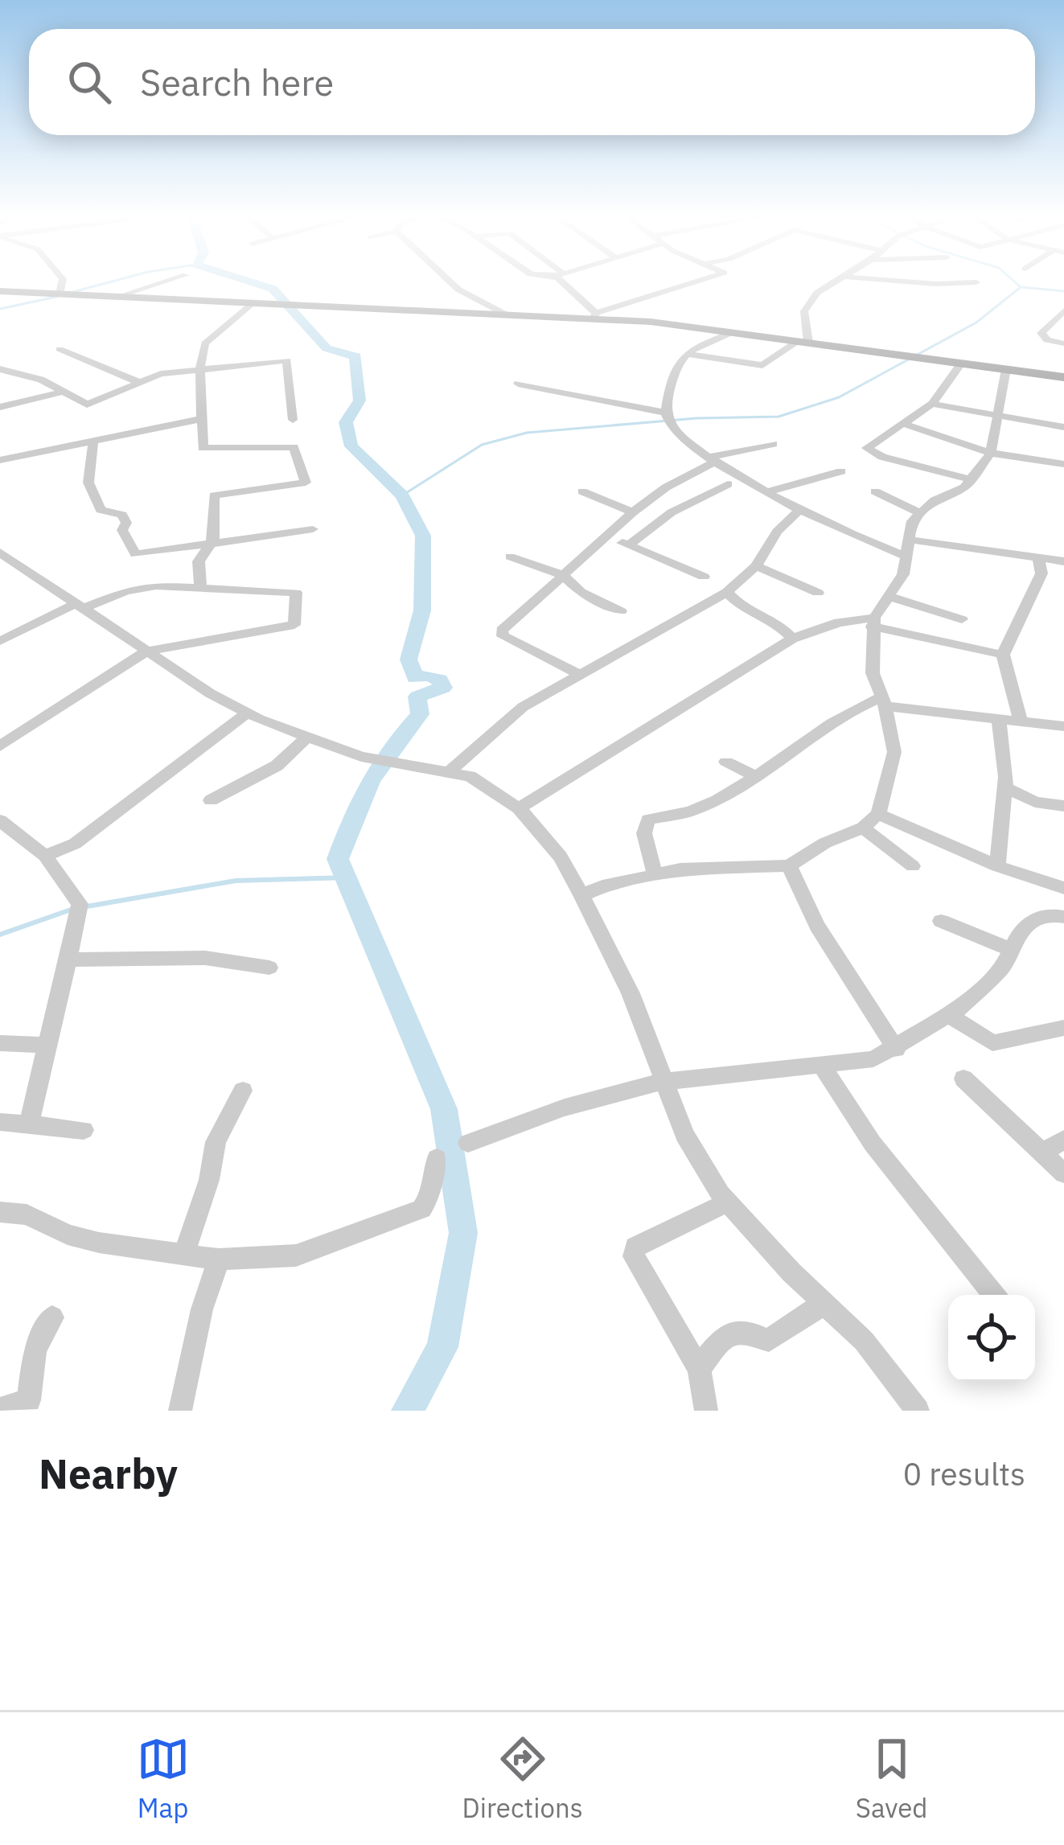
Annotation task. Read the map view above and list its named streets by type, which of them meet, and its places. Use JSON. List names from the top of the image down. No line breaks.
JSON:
{"page":{"search":"Search here","heading":["Nearby","0 results"],"nav":["Map","Directions","Saved"]}}
